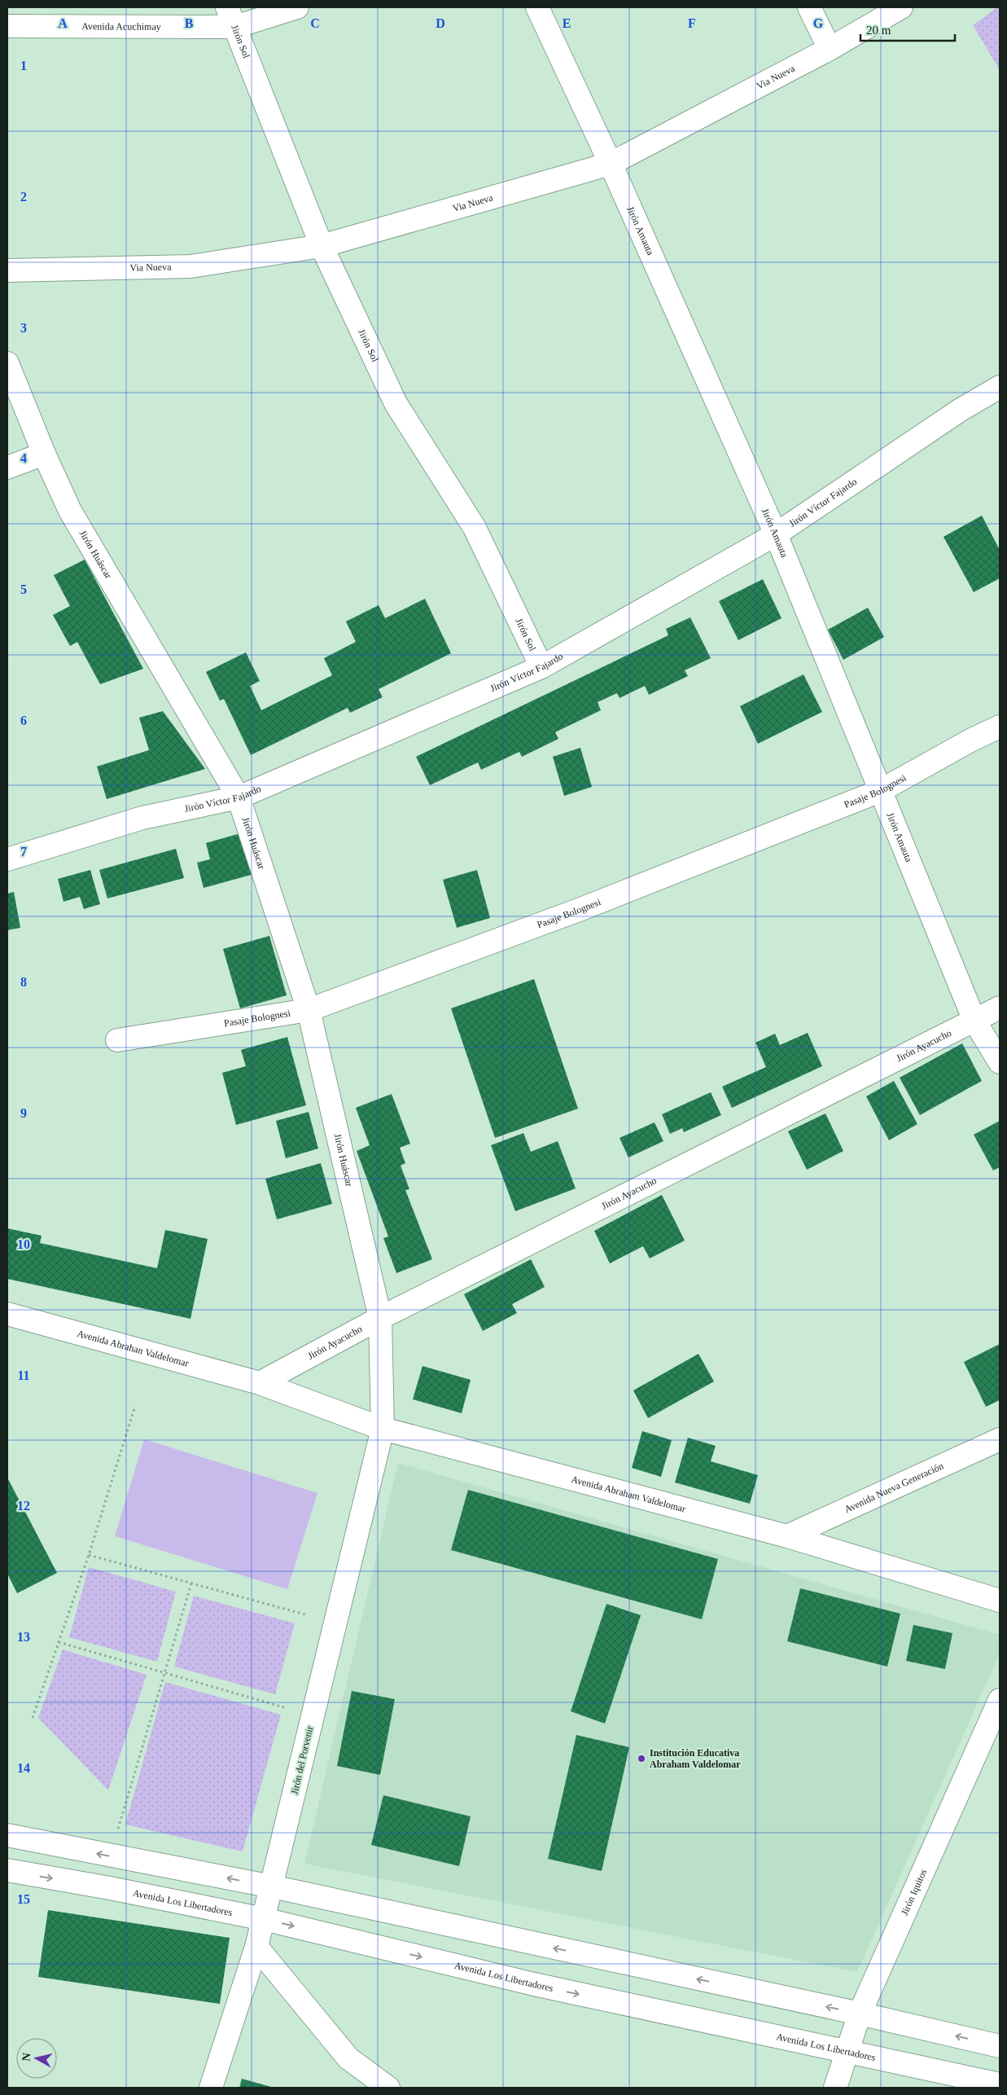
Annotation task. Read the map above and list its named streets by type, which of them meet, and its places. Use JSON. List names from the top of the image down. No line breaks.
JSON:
{"streets":{"street":["Avenida Acuchimay","Jirón Sol","Via Nueva","Jirón Amauta","Jirón Víctor Fajardo","Jirón Huáscar","Pasaje Bolognesi","Jirón Ayacucho","Avenida Abrahan Valdelomar","Avenida Nueva Generación","Avenida Abraham Valdelomar","Jirón del Porvenir","Jirón Iquitos","Avenida Los Libertadores"]},"crossings":[["Avenida Acuchimay","Jirón Sol"],["Jirón Sol","Via Nueva"],["Jirón Sol","Jirón Víctor Fajardo"],["Via Nueva","Jirón Amauta"],["Jirón Amauta","Jirón Víctor Fajardo"],["Jirón Amauta","Pasaje Bolognesi"],["Jirón Amauta","Jirón Ayacucho"],["Jirón Víctor Fajardo","Jirón Huáscar"],["Jirón Huáscar","Pasaje Bolognesi"],["Jirón Huáscar","Jirón Ayacucho"],["Jirón Huáscar","Avenida Abraham Valdelomar"],["Jirón Huáscar","Jirón del Porvenir"],["Jirón Ayacucho","Avenida Abrahan Valdelomar"],["Jirón Ayacucho","Avenida Abraham Valdelomar"],["Avenida Abrahan Valdelomar","Avenida Abraham Valdelomar"],["Avenida Nueva Generación","Avenida Abraham Valdelomar"],["Avenida Abraham Valdelomar","Jirón del Porvenir"],["Jirón del Porvenir","Avenida Los Libertadores"],["Jirón Iquitos","Avenida Los Libertadores"]],"places":["Institución Educativa Abraham Valdelomar"],"scale_bar":"20 m","north":"left","grid":{"columns":["A","B","C","D","E","F","G"],"rows":["1","2","3","4","5","6","7","8","9","10","11","12","13","14","15"]}}
